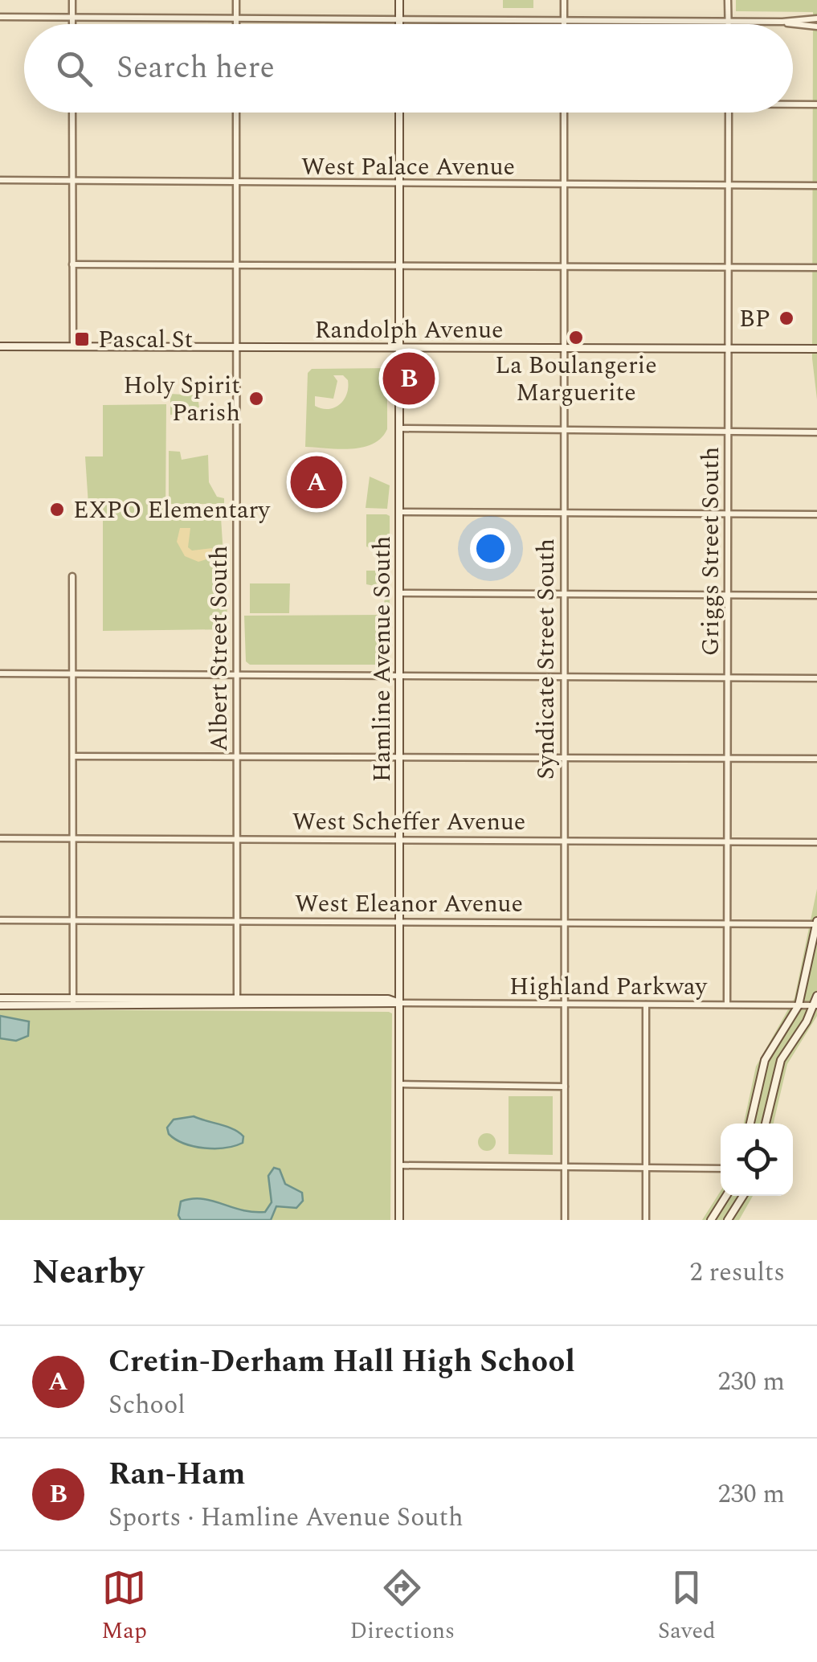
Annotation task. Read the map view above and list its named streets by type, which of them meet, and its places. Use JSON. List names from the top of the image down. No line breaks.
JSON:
{"streets":{"street":["West Palace Avenue","Randolph Avenue","Griggs Street South","Albert Street South","Hamline Avenue South","Syndicate Street South","West Scheffer Avenue","West Eleanor Avenue","Highland Parkway"]},"crossings":[["West Palace Avenue","Griggs Street South"],["West Palace Avenue","Albert Street South"],["West Palace Avenue","Hamline Avenue South"],["West Palace Avenue","Syndicate Street South"],["Randolph Avenue","Griggs Street South"],["Randolph Avenue","Albert Street South"],["Randolph Avenue","Hamline Avenue South"],["Randolph Avenue","Syndicate Street South"],["Griggs Street South","West Scheffer Avenue"],["Griggs Street South","West Eleanor Avenue"],["Griggs Street South","Highland Parkway"],["Albert Street South","West Scheffer Avenue"],["Albert Street South","West Eleanor Avenue"],["Albert Street South","Highland Parkway"],["Hamline Avenue South","West Scheffer Avenue"],["Hamline Avenue South","West Eleanor Avenue"],["Hamline Avenue South","Highland Parkway"],["Syndicate Street South","West Scheffer Avenue"],["Syndicate Street South","West Eleanor Avenue"],["Syndicate Street South","Highland Parkway"]],"places":{"other":["BP","La Boulangerie Marguerite","Holy Spirit Parish","EXPO Elementary"],"transit":["Pascal St"]},"page":{"search":"Search here","pins":["B","A"],"heading":["Nearby","2 results"],"list":[{"mark":"A","name":"Cretin-Derham Hall High School","note":"School","value":"230 m"},{"mark":"B","name":"Ran-Ham","note":"Sports · Hamline Avenue South","value":"230 m"}],"nav":["Map","Directions","Saved"]}}
